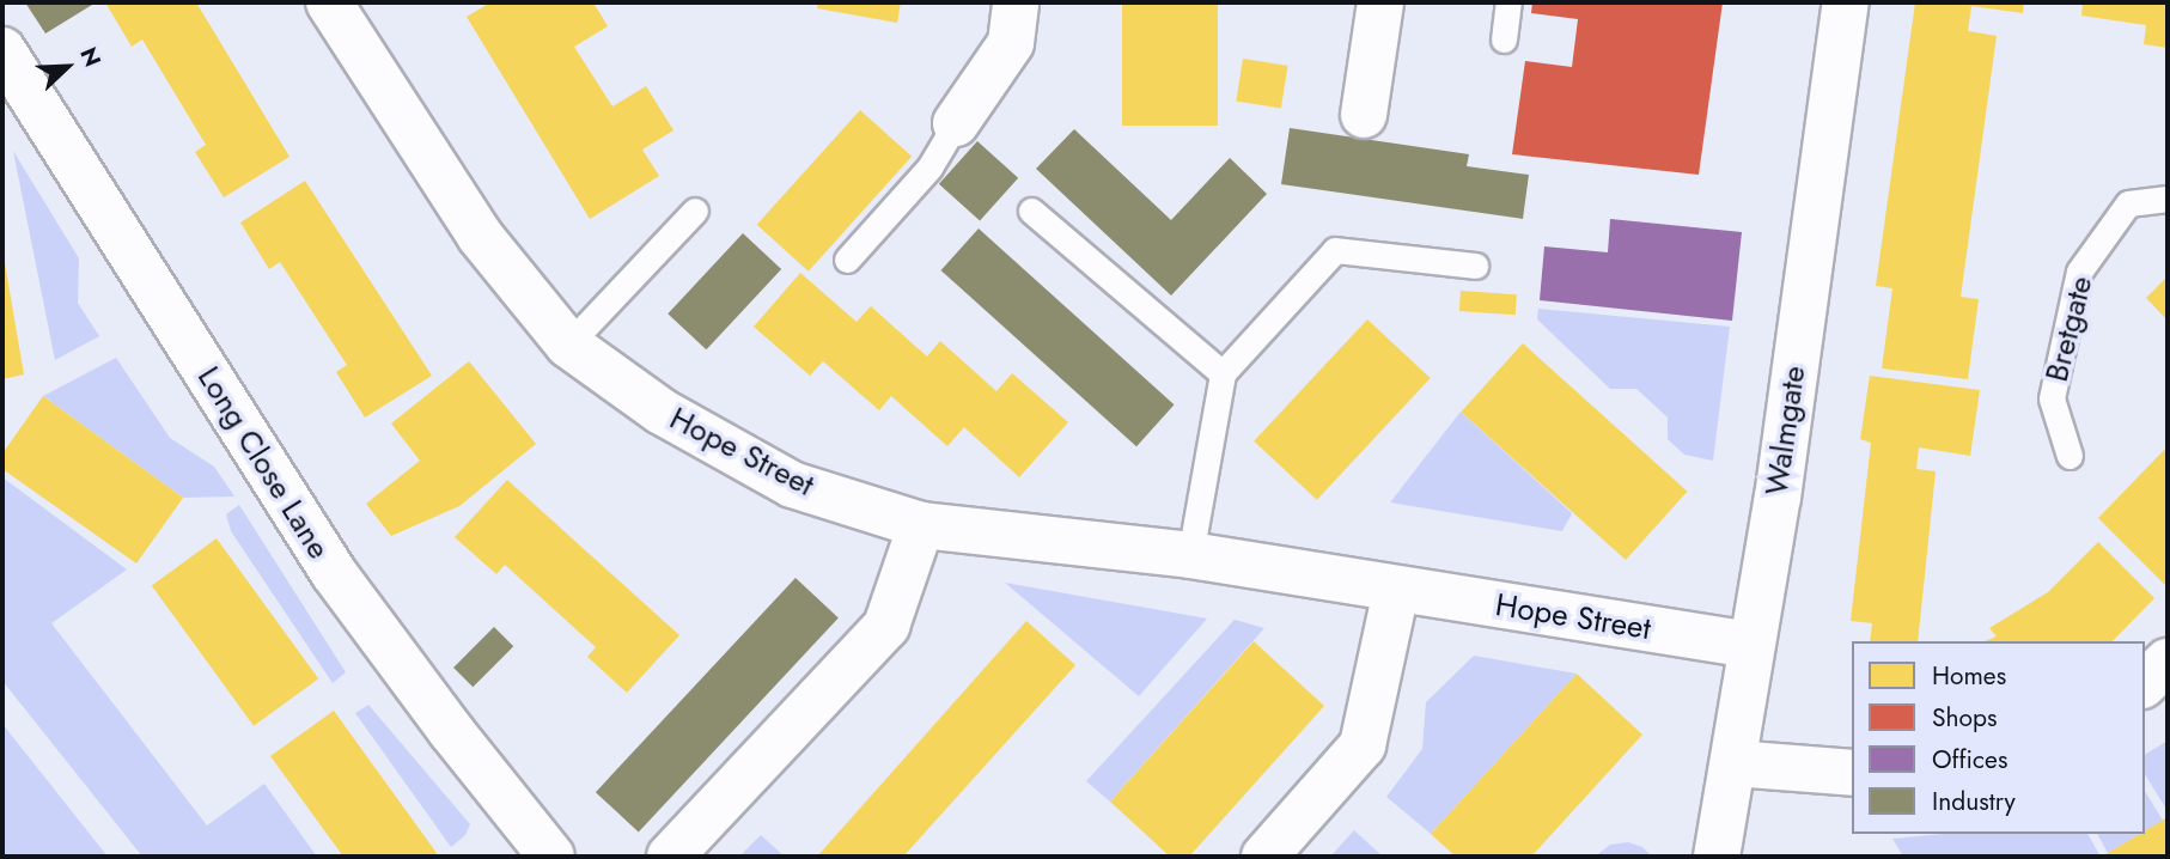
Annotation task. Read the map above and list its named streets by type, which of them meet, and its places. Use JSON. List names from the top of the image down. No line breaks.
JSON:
{"streets":{"street":["Walmgate","Hope Street","Long Close Lane"],"lane":["Bretgate"]},"crossings":[["Walmgate","Hope Street"]],"legend":["Homes","Shops","Offices","Industry"],"north":"top right"}
